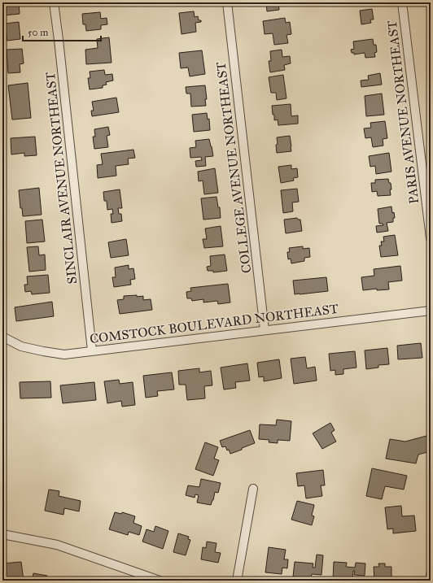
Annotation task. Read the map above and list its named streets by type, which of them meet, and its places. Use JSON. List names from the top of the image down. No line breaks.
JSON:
{"streets":{"street":["PARIS AVENUE NORTHEAST","COLLEGE AVENUE NORTHEAST","SINCLAIR AVENUE NORTHEAST","COMSTOCK BOULEVARD NORTHEAST"]},"crossings":[["COLLEGE AVENUE NORTHEAST","COMSTOCK BOULEVARD NORTHEAST"],["SINCLAIR AVENUE NORTHEAST","COMSTOCK BOULEVARD NORTHEAST"]],"scale_bar":"50 m"}
